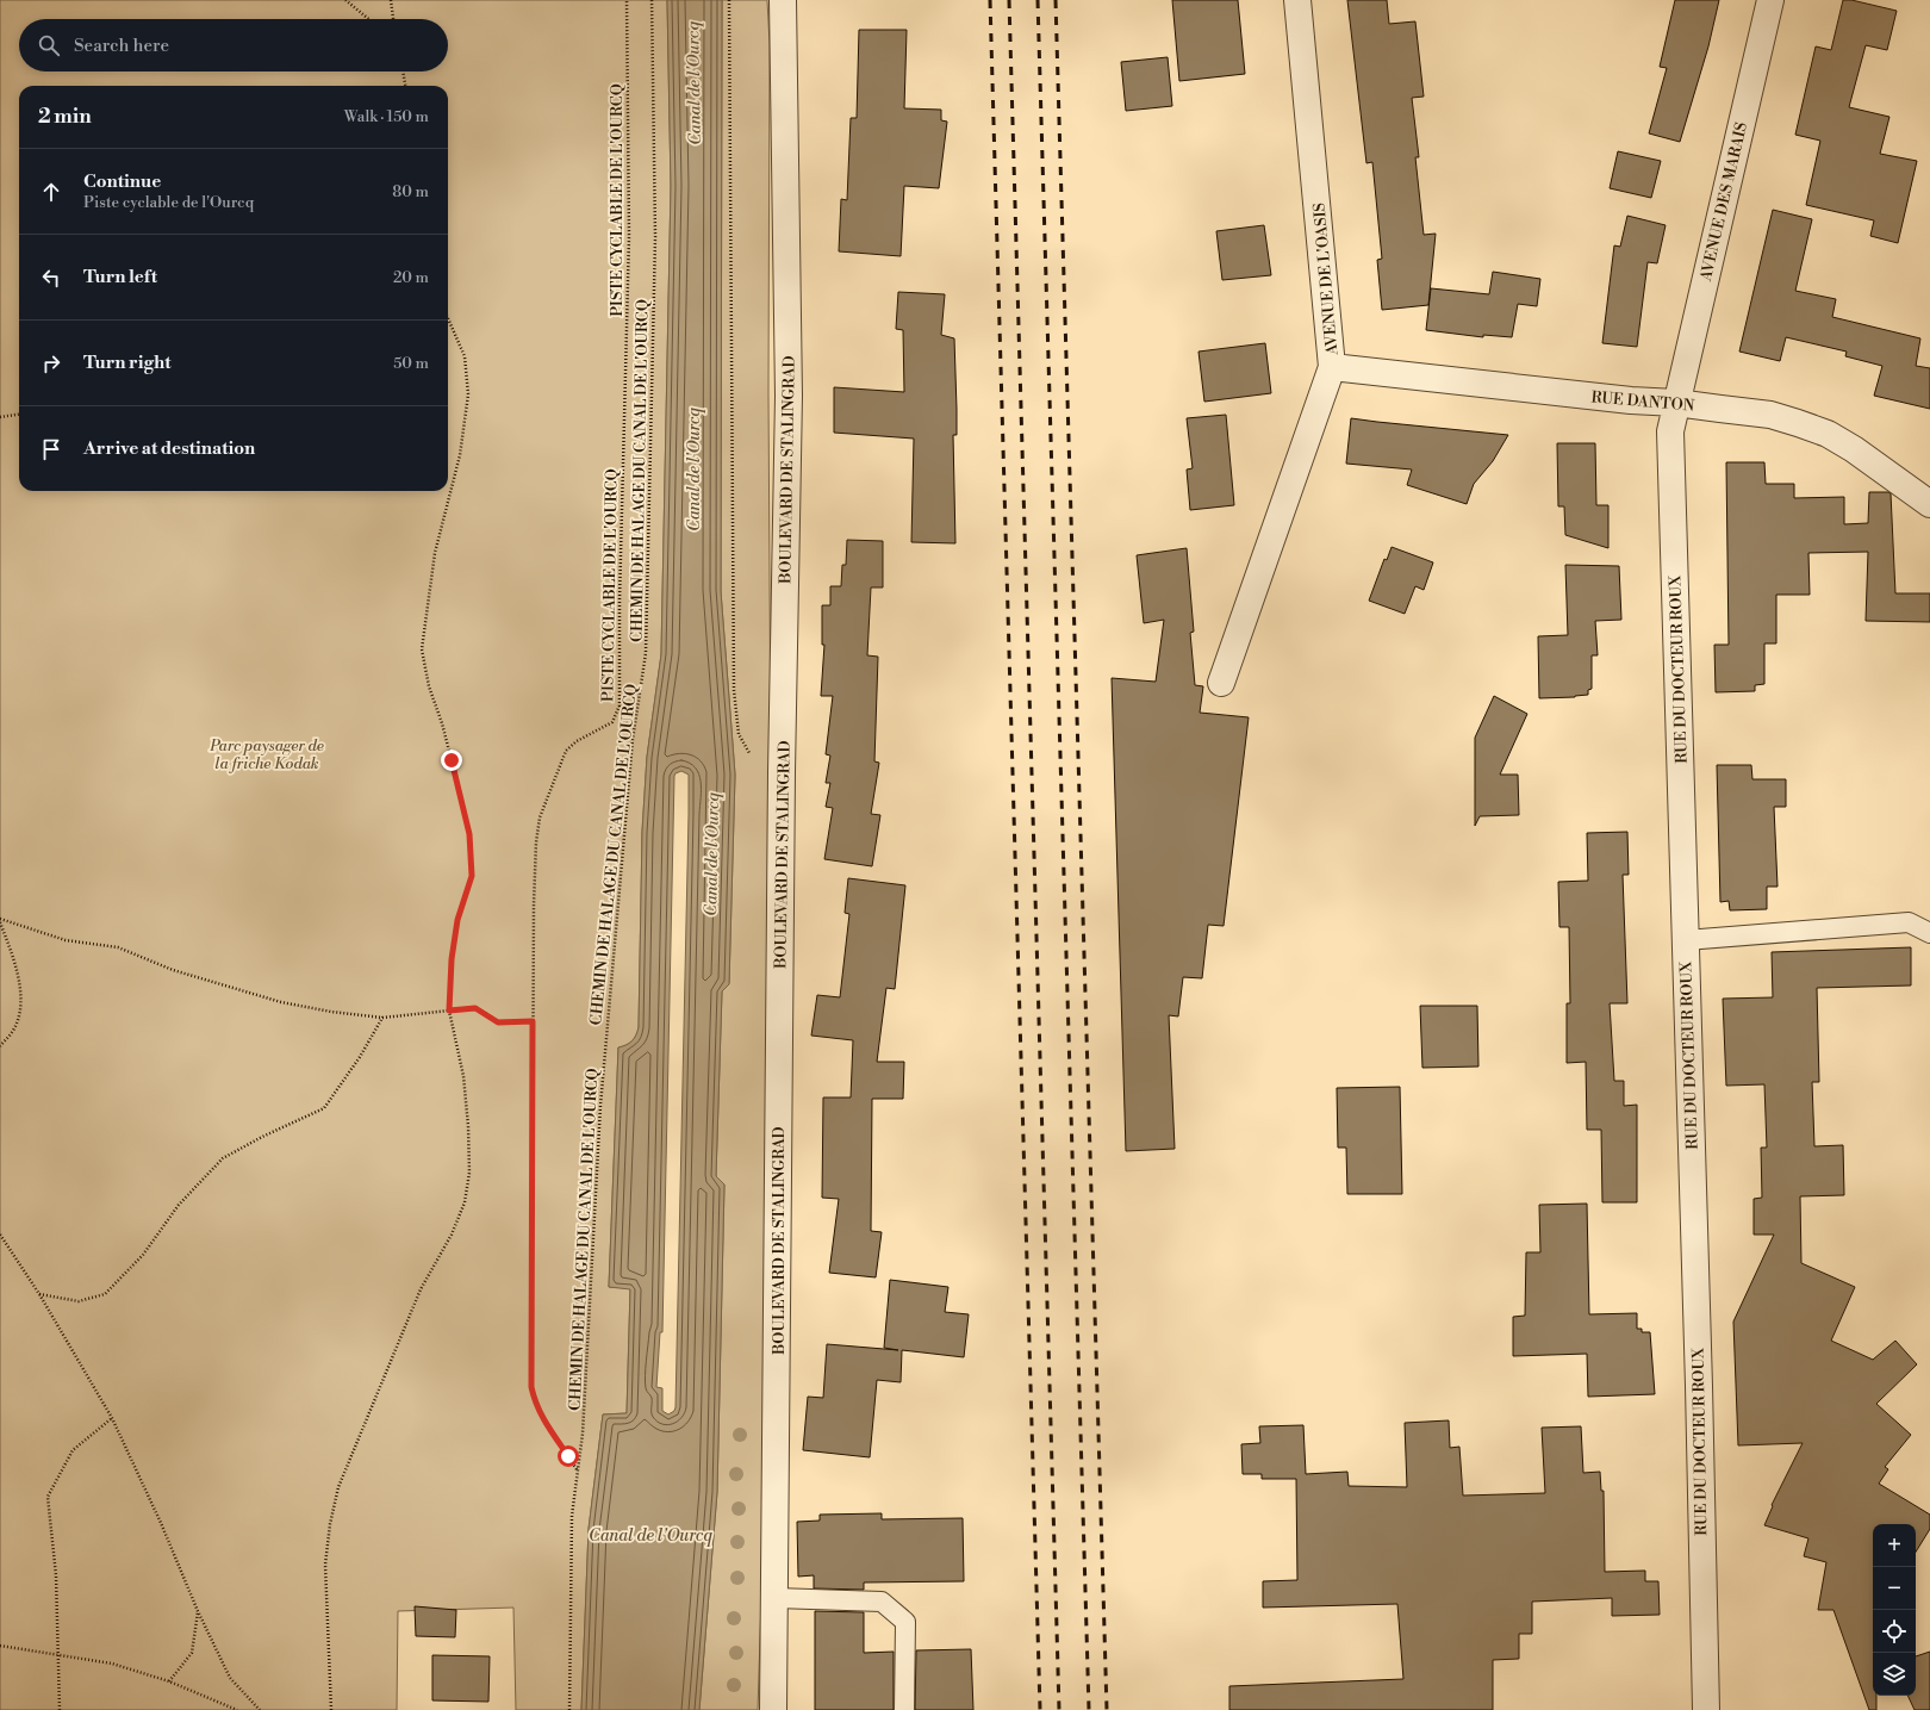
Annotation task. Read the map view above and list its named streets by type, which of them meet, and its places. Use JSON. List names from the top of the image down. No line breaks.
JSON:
{"streets":{"street":["AVENUE DES MARAIS","AVENUE DE L'OASIS","RUE DANTON","BOULEVARD DE STALINGRAD","RUE DU DOCTEUR ROUX"],"path":["PISTE CYCLABLE DE L'OURCQ","CHEMIN DE HALAGE DU CANAL DE L'OURCQ"]},"crossings":[["PISTE CYCLABLE DE L'OURCQ","CHEMIN DE HALAGE DU CANAL DE L'OURCQ"],["AVENUE DES MARAIS","RUE DANTON"],["AVENUE DES MARAIS","RUE DU DOCTEUR ROUX"],["AVENUE DE L'OASIS","RUE DANTON"],["RUE DANTON","RUE DU DOCTEUR ROUX"]],"water":["Canal de l'Ourcq"],"parks":["Parc paysager de la friche Kodak"],"page":{"search":"Search here","heading":["2 min","Walk · 150 m"],"list":[["Continue","Piste cyclable de l'Ourcq","80 m"],["Turn left","20 m"],["Turn right","50 m"],"Arrive at destination"],"map_buttons":["+","−"]}}
